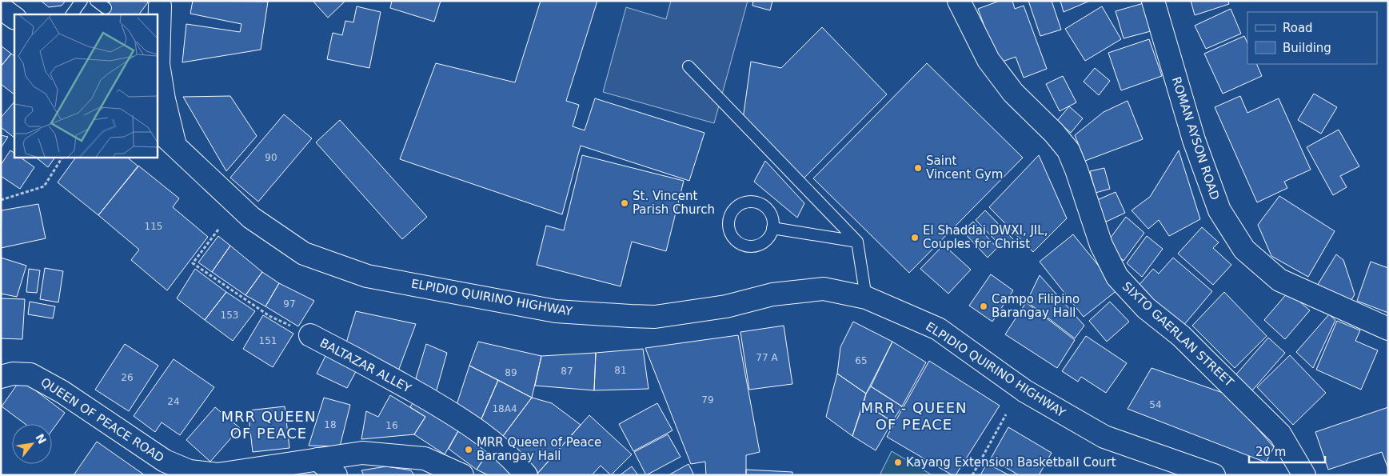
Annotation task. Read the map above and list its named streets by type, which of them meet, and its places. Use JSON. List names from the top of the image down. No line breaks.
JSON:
{"streets":{"main road":["ROMAN AYSON ROAD","ELPIDIO QUIRINO HIGHWAY","SIXTO GAERLAN STREET","BALTAZAR ALLEY","QUEEN OF PEACE ROAD"]},"districts":["MRR - QUEEN OF PEACE","MRR QUEEN OF PEACE"],"places":["Saint Vincent Gym","St. Vincent Parish Church","El Shaddai DWXI, JIL, Couples for Christ","Campo Filipino Barangay Hall","MRR Queen of Peace Barangay Hall","Kayang Extension Basketball Court"],"house_numbers":["90","115","97","153","151","77 A","65","81","87","89","26","79","24","54","18A4","18","16"],"legend":["Road","Building"],"scale_bar":"20 m","north":"top right"}
